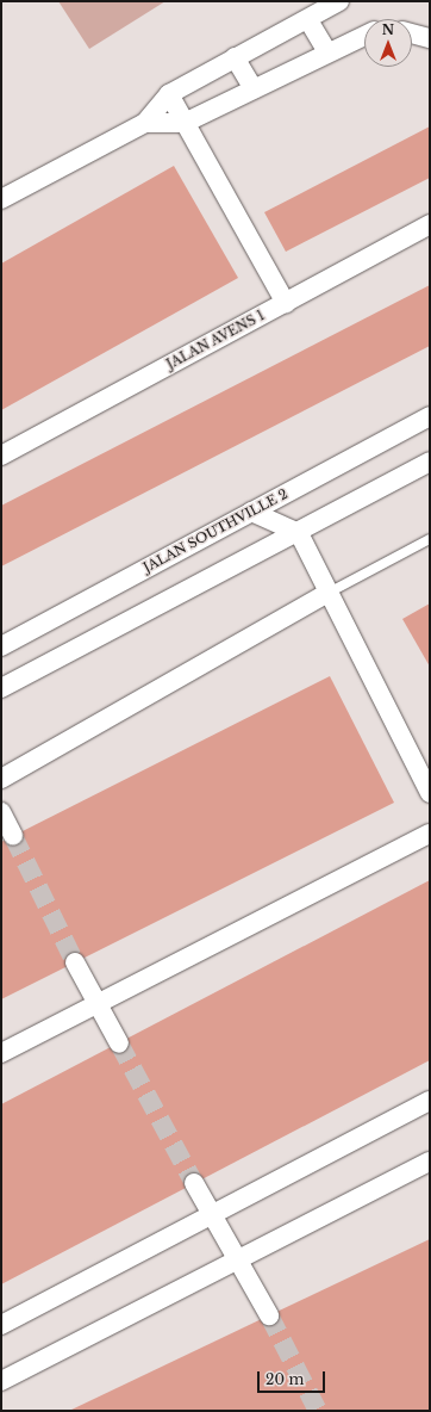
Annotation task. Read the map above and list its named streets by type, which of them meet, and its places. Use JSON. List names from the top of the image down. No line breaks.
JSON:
{"streets":{"street":["JALAN AVENS 1","JALAN SOUTHVILLE 2"]},"scale_bar":"20 m","north":"top"}
